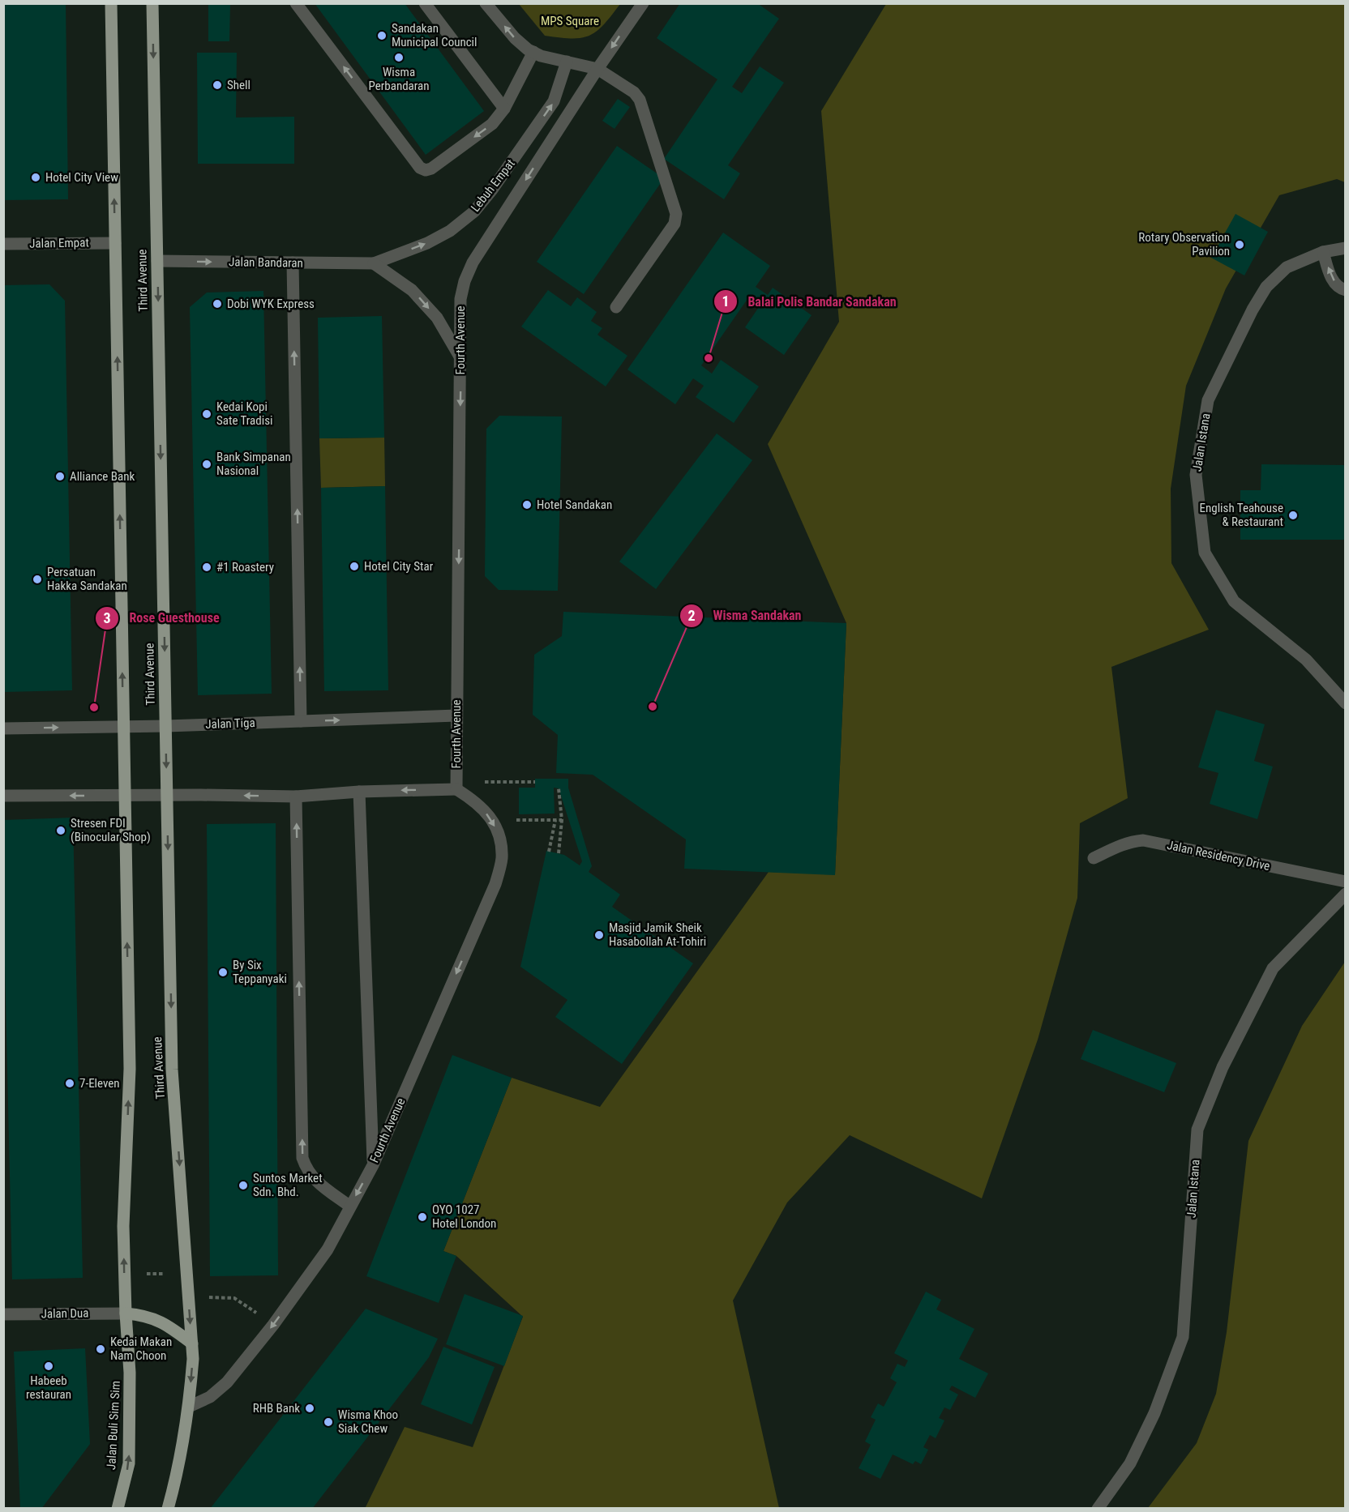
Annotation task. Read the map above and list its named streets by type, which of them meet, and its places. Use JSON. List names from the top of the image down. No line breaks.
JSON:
{"streets":{"main road":["Third Avenue","Jalan Buli Sim Sim"],"street":["Lebuh Empat","Jalan Empat","Jalan Bandaran","Fourth Avenue","Jalan Istana","Jalan Tiga","Jalan Residency Drive","Jalan Dua"]},"crossings":[["Lebuh Empat","Jalan Bandaran"],["Jalan Bandaran","Third Avenue"],["Third Avenue","Jalan Tiga"],["Fourth Avenue","Jalan Tiga"],["Jalan Dua","Jalan Buli Sim Sim"]],"one_way":["Lebuh Empat","Jalan Bandaran","Fourth Avenue"],"parks":["MPS Square"],"places":["Sandakan Municipal Council","Wisma Perbandaran","Shell","Hotel City View","Rotary Observation Pavilion","Dobi WYK Express","Balai Polis Bandar Sandakan","Kedai Kopi Sate Tradisi","Bank Simpanan Nasional","Alliance Bank","Hotel Sandakan","English Teahouse & Restaurant","Hotel City Star","#1 Roastery","Persatuan Hakka Sandakan","Wisma Sandakan","Rose Guesthouse","Stresen FDI (Binocular Shop)","Masjid Jamik Sheik Hasabollah At-Tohiri","By Six Teppanyaki","7-Eleven","Suntos Market Sdn. Bhd.","OYO 1027 Hotel London","Kedai Makan Nam Choon","Habeeb restauran","RHB Bank","Wisma Khoo Siak Chew"]}
